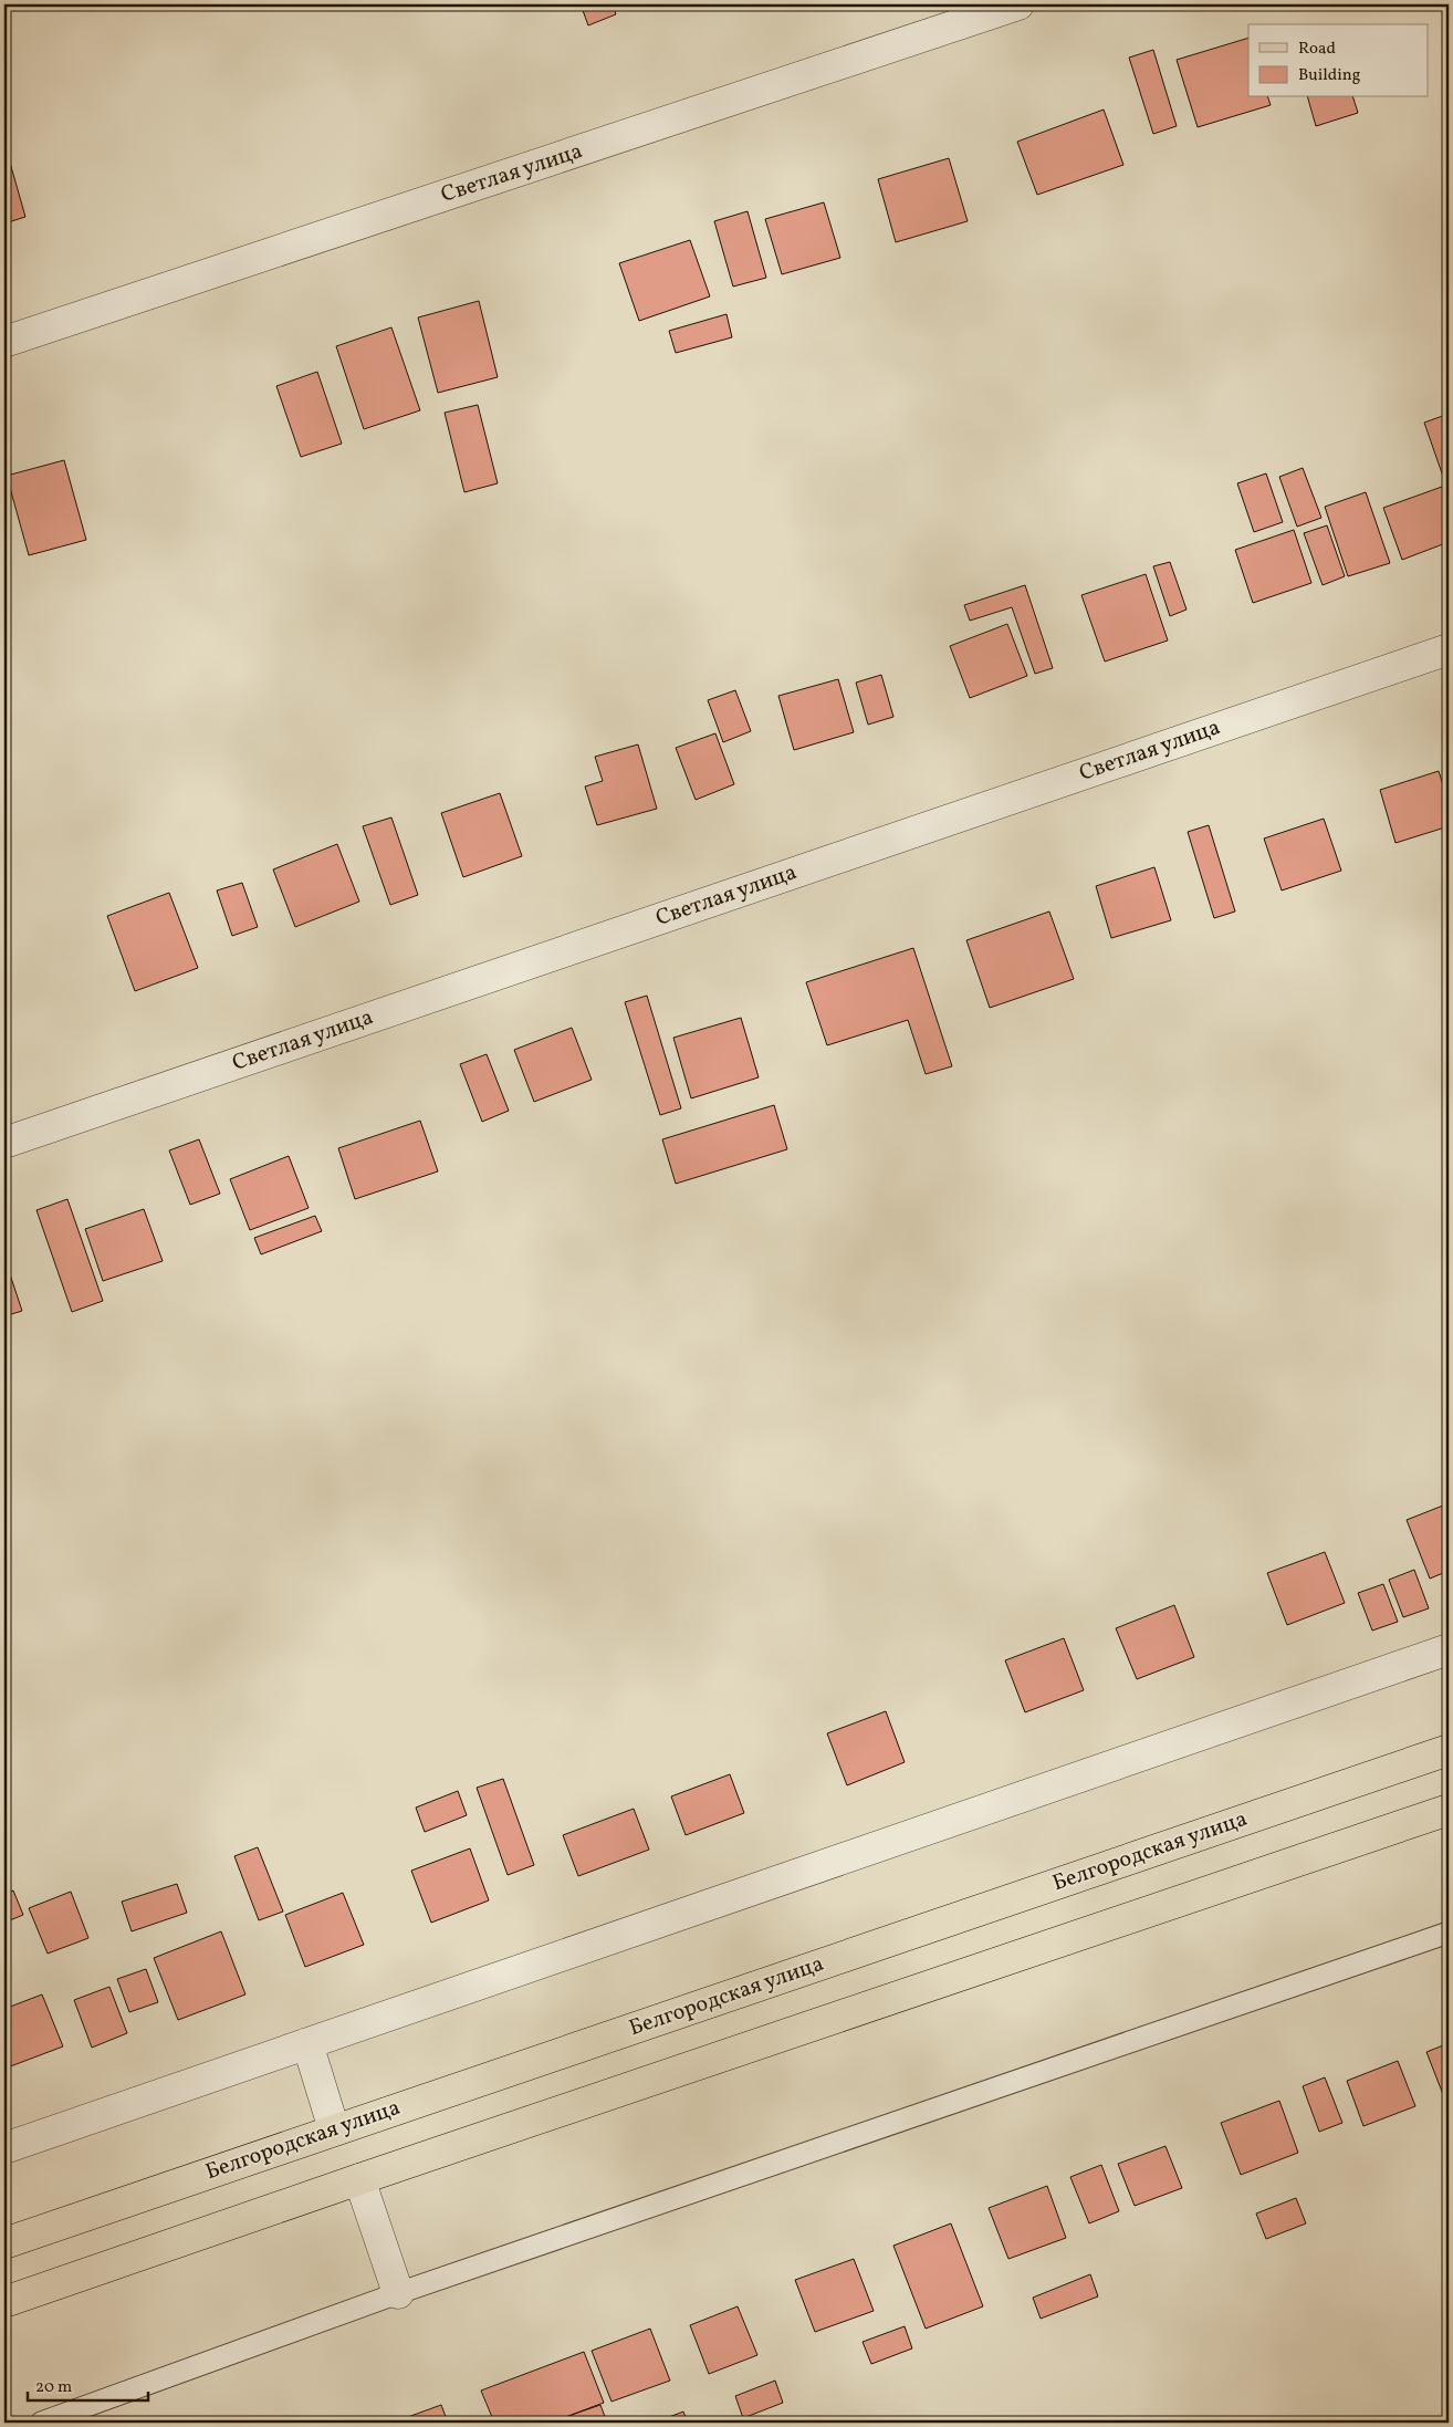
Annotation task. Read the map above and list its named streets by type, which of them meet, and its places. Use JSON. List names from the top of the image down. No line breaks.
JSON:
{"streets":{"main road":["Белгородская улица"],"street":["Светлая улица"]},"legend":["Road","Building"],"scale_bar":"20 m"}
